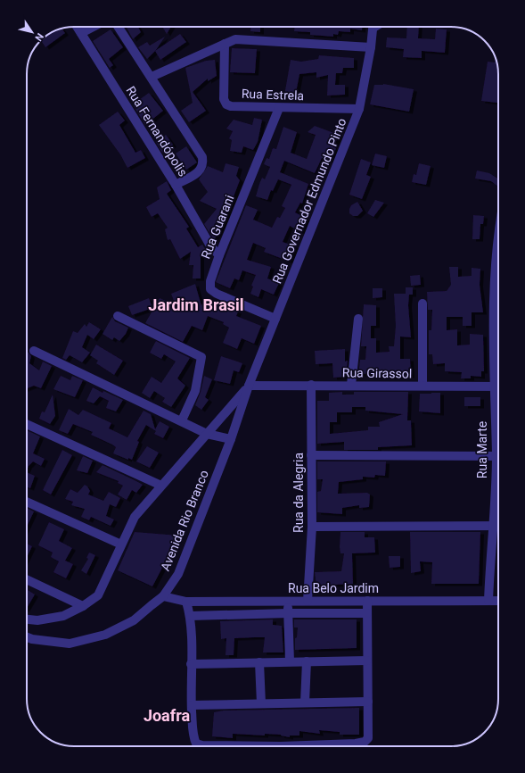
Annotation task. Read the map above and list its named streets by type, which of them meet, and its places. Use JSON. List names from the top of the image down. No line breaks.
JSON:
{"streets":{"street":["Rua Estrela","Rua Fernandópolis","Rua Governador Edmundo Pinto","Rua Guarani","Rua Girassol","Rua Marte","Rua da Alegria","Avenida Rio Branco","Rua Belo Jardim"]},"crossings":[["Rua Estrela","Rua Governador Edmundo Pinto"],["Rua Estrela","Rua Guarani"],["Rua Fernandópolis","Rua Guarani"],["Rua Governador Edmundo Pinto","Rua Guarani"],["Rua Governador Edmundo Pinto","Rua Girassol"],["Rua Governador Edmundo Pinto","Avenida Rio Branco"],["Rua Girassol","Rua Marte"],["Rua Girassol","Rua da Alegria"],["Rua Girassol","Avenida Rio Branco"],["Rua Marte","Rua Belo Jardim"],["Rua da Alegria","Rua Belo Jardim"],["Avenida Rio Branco","Rua Belo Jardim"]],"districts":["Jardim Brasil","Joafra"],"north":"bottom right"}
